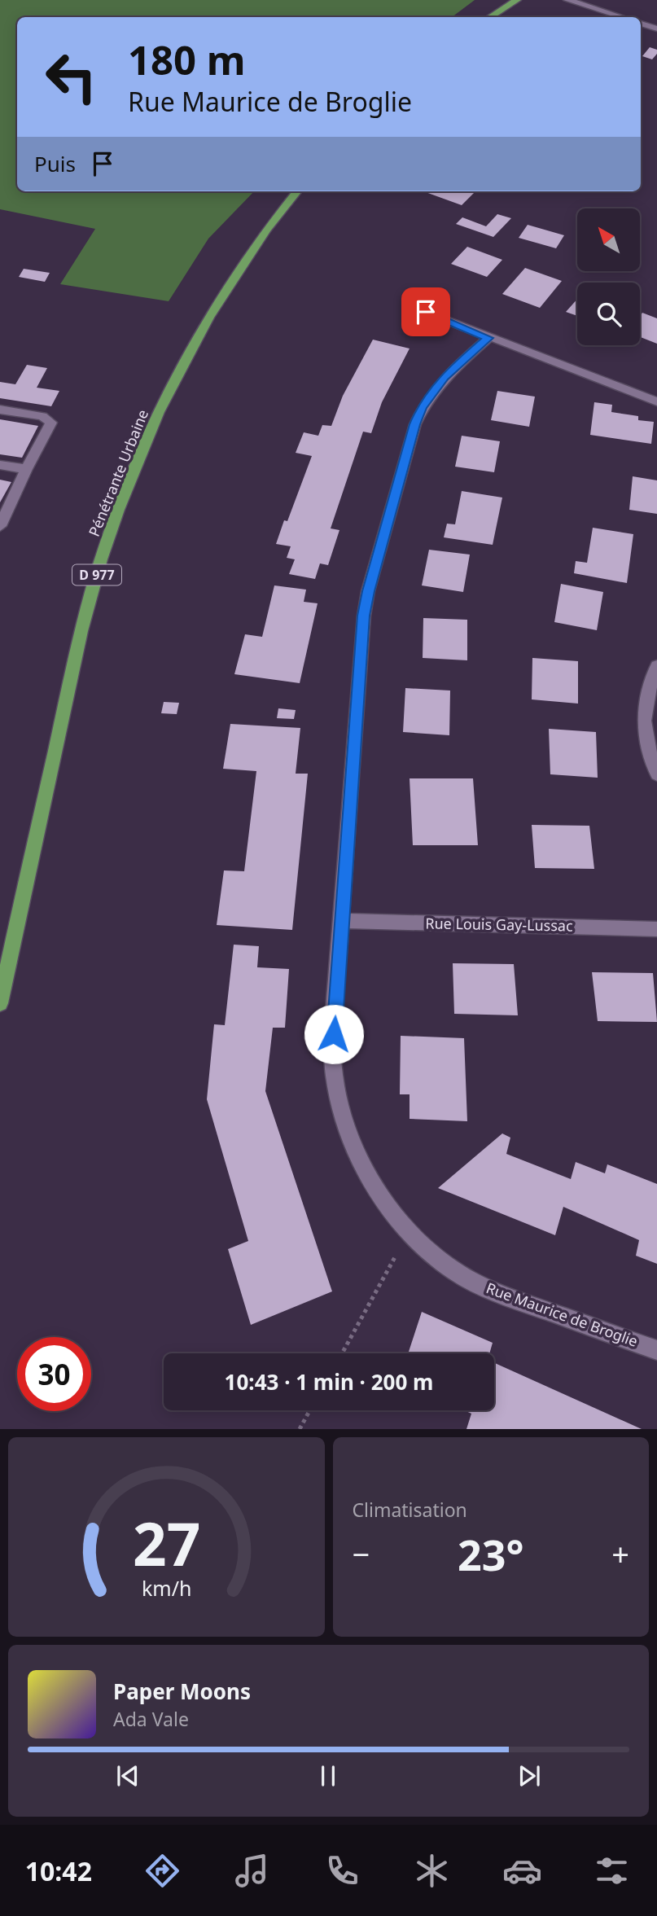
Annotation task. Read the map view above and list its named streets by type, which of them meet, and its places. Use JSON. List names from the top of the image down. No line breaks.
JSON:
{"streets":{"main road":["Pénétrante Urbaine","D 977"],"street":["Rue Louis Gay-Lussac","Rue Maurice de Broglie"]},"crossings":[["Rue Louis Gay-Lussac","Rue Maurice de Broglie"]],"north":"top left","page":{"turn":["180 m","Rue Maurice de Broglie"],"then":"Puis","limit":"30","trip":"10:43 · 1 min · 200 m","tile":"Climatisation","heat":["−","23°","+"],"song":["Paper Moons","Ada Vale"],"tabs":"10:42","gauge":["27","km/h"]}}
